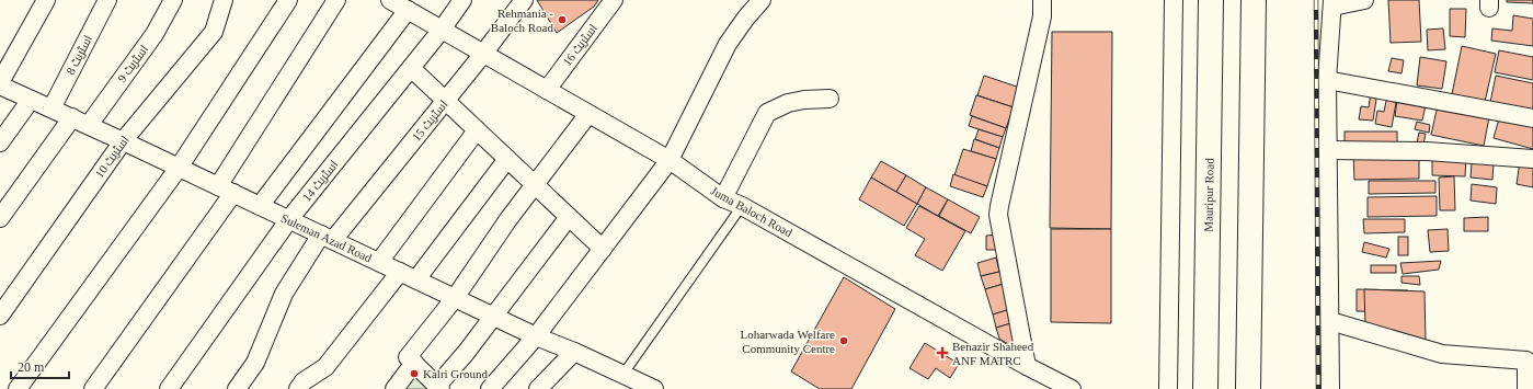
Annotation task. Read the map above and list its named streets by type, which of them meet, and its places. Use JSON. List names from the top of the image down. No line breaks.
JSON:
{"streets":{"highway":["Mauripur Road"],"street":["اسٹریٹ 16","اسٹریٹ 8","اسٹریٹ 9","اسٹریٹ 15","اسٹریٹ 10","اسٹریٹ 14","Juma Baloch Road","Suleman Azad Road"]},"crossings":[["اسٹریٹ 16","Juma Baloch Road"],["اسٹریٹ 8","Suleman Azad Road"],["اسٹریٹ 9","Suleman Azad Road"],["اسٹریٹ 15","Juma Baloch Road"],["اسٹریٹ 15","Suleman Azad Road"],["اسٹریٹ 10","Suleman Azad Road"],["اسٹریٹ 14","Juma Baloch Road"],["اسٹریٹ 14","Suleman Azad Road"]],"places":{"other":["Rehmania - Baloch Road","Loharwada Welfare Community Centre","Kalri Ground"],"health":["Benazir Shaheed ANF MATRC"]},"scale_bar":"20 m"}
